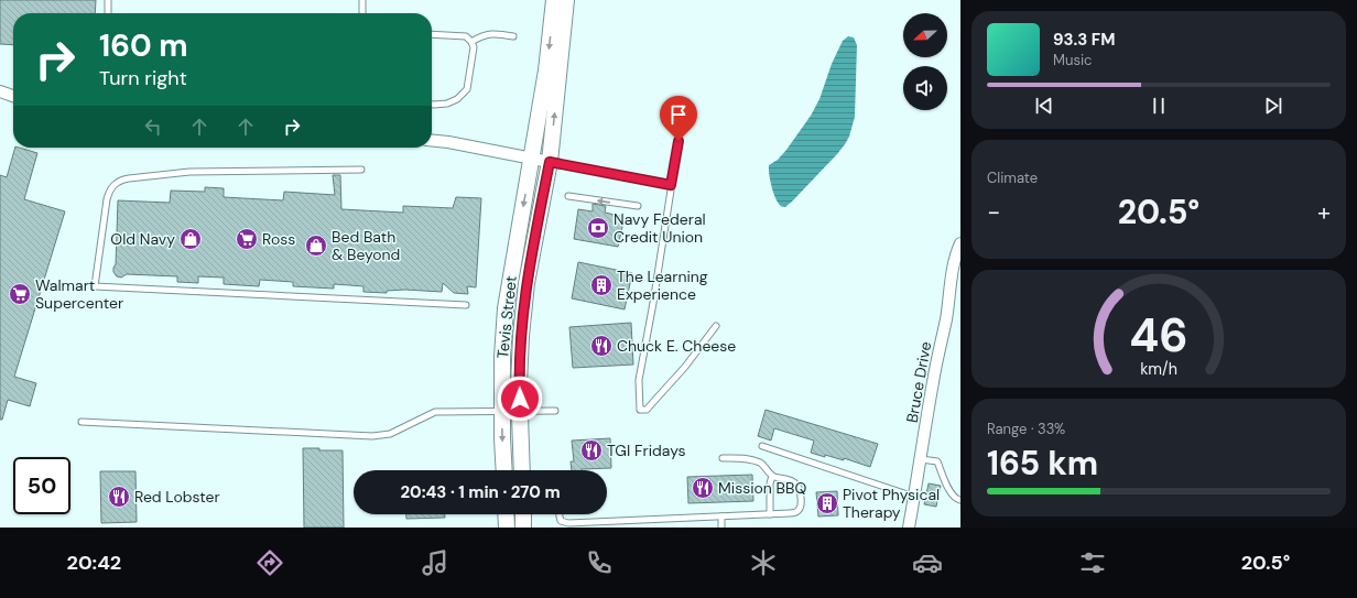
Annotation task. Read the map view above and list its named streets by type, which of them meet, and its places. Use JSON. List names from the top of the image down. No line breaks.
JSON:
{"streets":{"main road":["Tevis Street"],"street":["Bruce Drive"]},"places":{"bank":["Navy Federal Credit Union"],"shop":["Old Navy","Bed Bath & Beyond"],"supermarket":["Ross","Walmart Supercenter"],"building":["The Learning Experience","Pivot Physical Therapy"],"restaurant":["Chuck E. Cheese","TGI Fridays","Mission BBQ","Red Lobster"]},"north":"left","page":{"turn":["160 m","Turn right"],"song":["93.3 FM","Music"],"tile":["Climate",["Range · 33%","165 km"]],"heat":["−","20.5°","+"],"limit":"50","trip":"20:43 · 1 min · 270 m","tabs":["20:42","20.5°"],"gauge":["46","km/h"]}}
